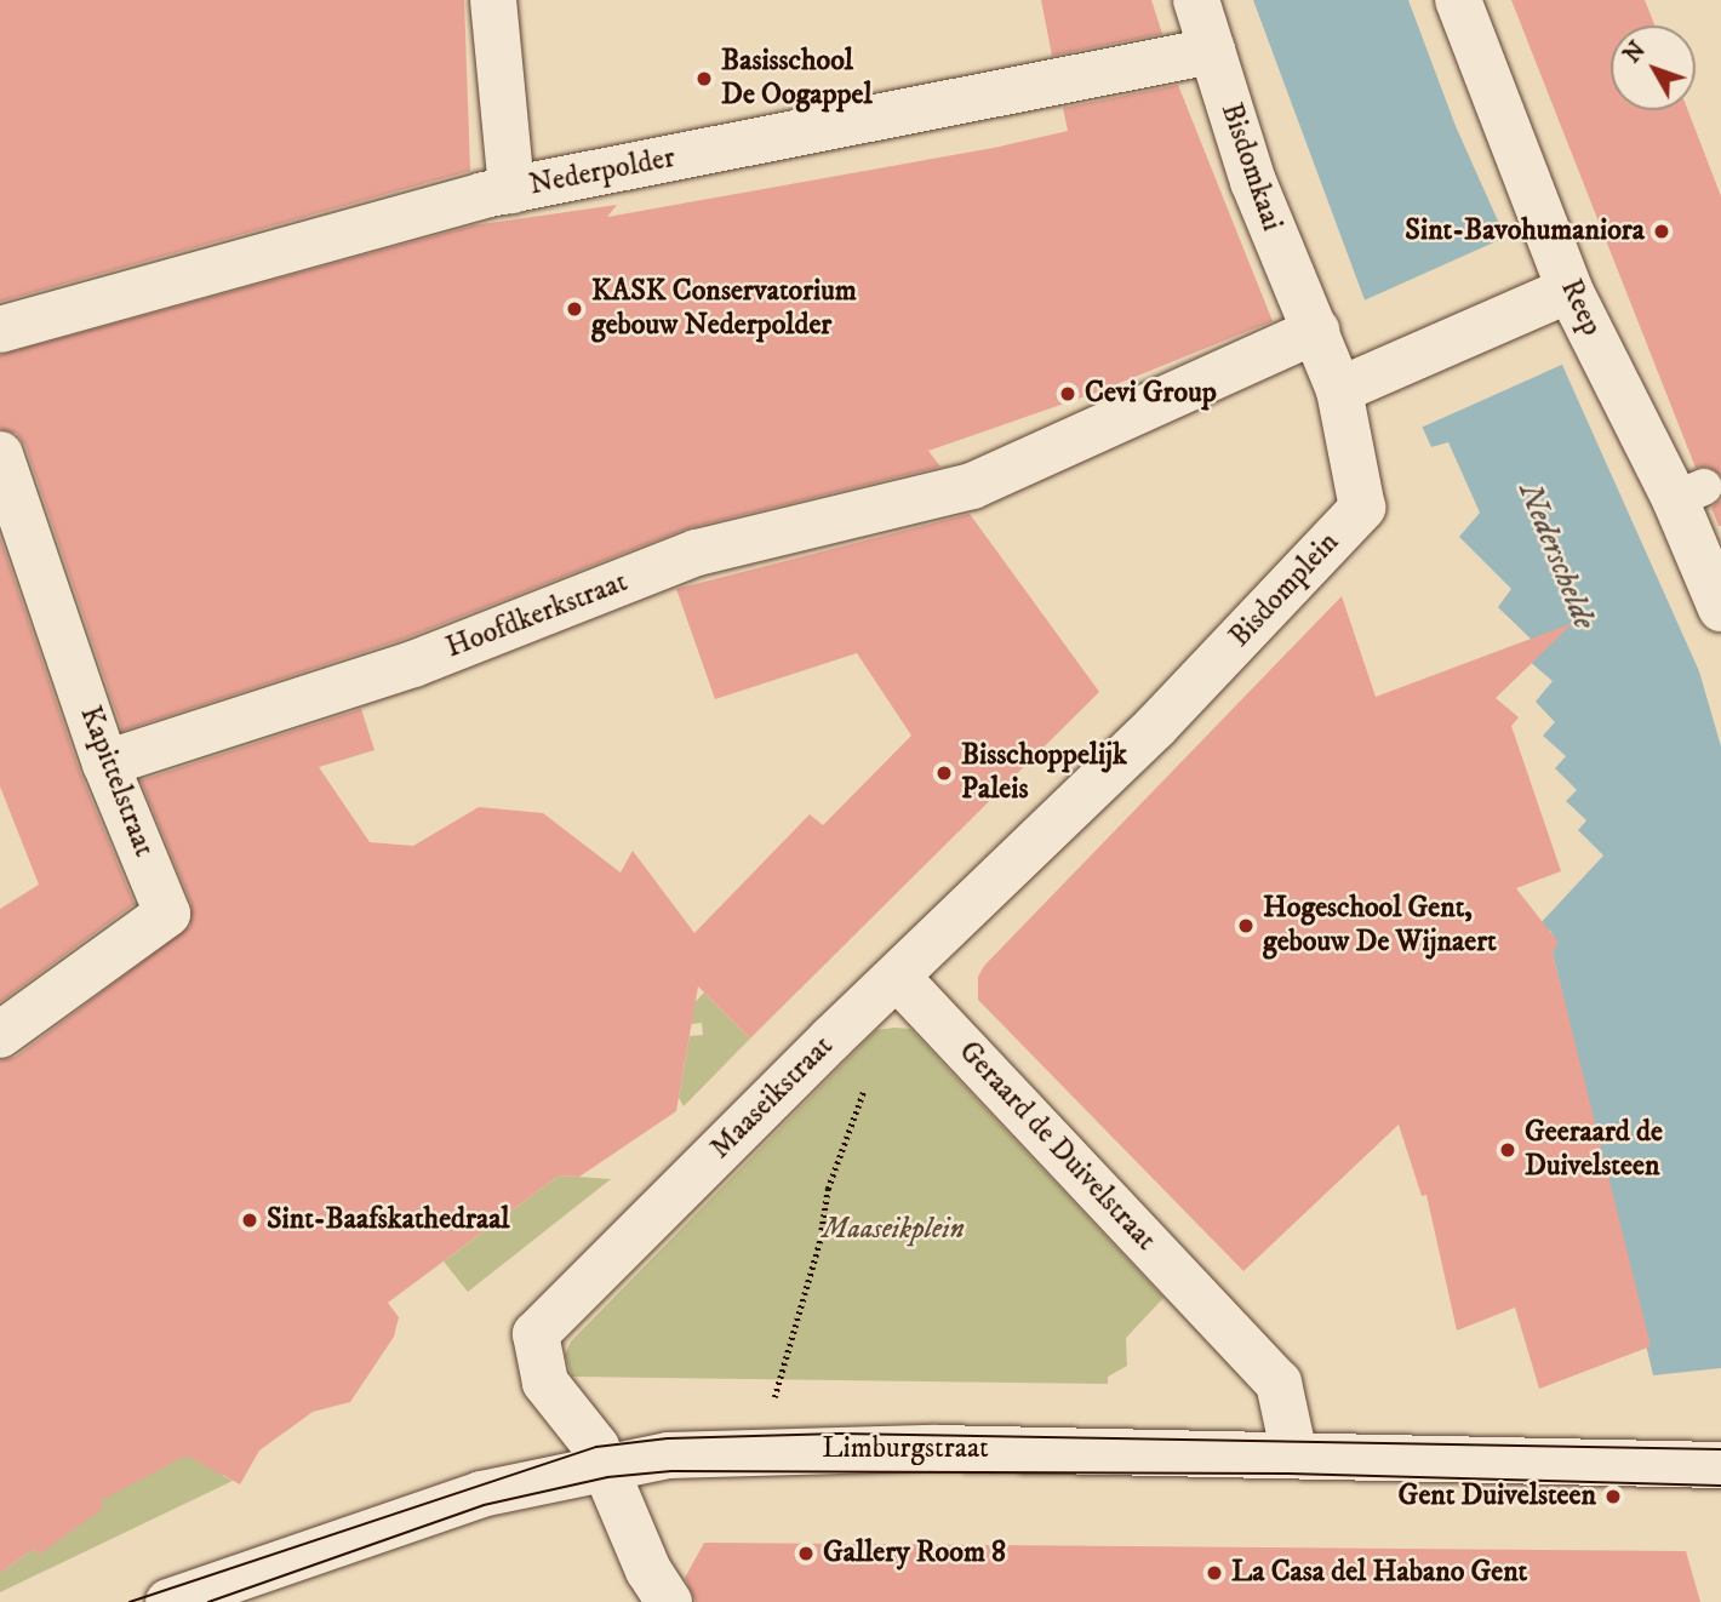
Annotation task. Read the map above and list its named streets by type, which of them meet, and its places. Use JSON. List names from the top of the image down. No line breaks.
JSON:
{"streets":{"street":["Bisdomkaai","Nederpolder","Reep","Bisdomplein","Hoofdkerkstraat","Kapittelstraat","Maaseikstraat","Geraard de Duivelstraat","Limburgstraat"]},"crossings":[["Bisdomkaai","Nederpolder"],["Bisdomkaai","Bisdomplein"],["Bisdomkaai","Hoofdkerkstraat"],["Bisdomplein","Hoofdkerkstraat"],["Bisdomplein","Maaseikstraat"],["Hoofdkerkstraat","Kapittelstraat"],["Maaseikstraat","Geraard de Duivelstraat"],["Maaseikstraat","Limburgstraat"],["Geraard de Duivelstraat","Limburgstraat"]],"water":["Nederschelde"],"parks":["Maaseikplein"],"places":["Basisschool De Oogappel","Sint-Bavohumaniora","KASK Conservatorium gebouw Nederpolder","Cevi Group","Bisschoppelijk Paleis","Hogeschool Gent, gebouw De Wijnaert","Geeraard de Duivelsteen","Sint-Baafskathedraal","Gent Duivelsteen","Gallery Room 8","La Casa del Habano Gent"],"north":"top left"}
